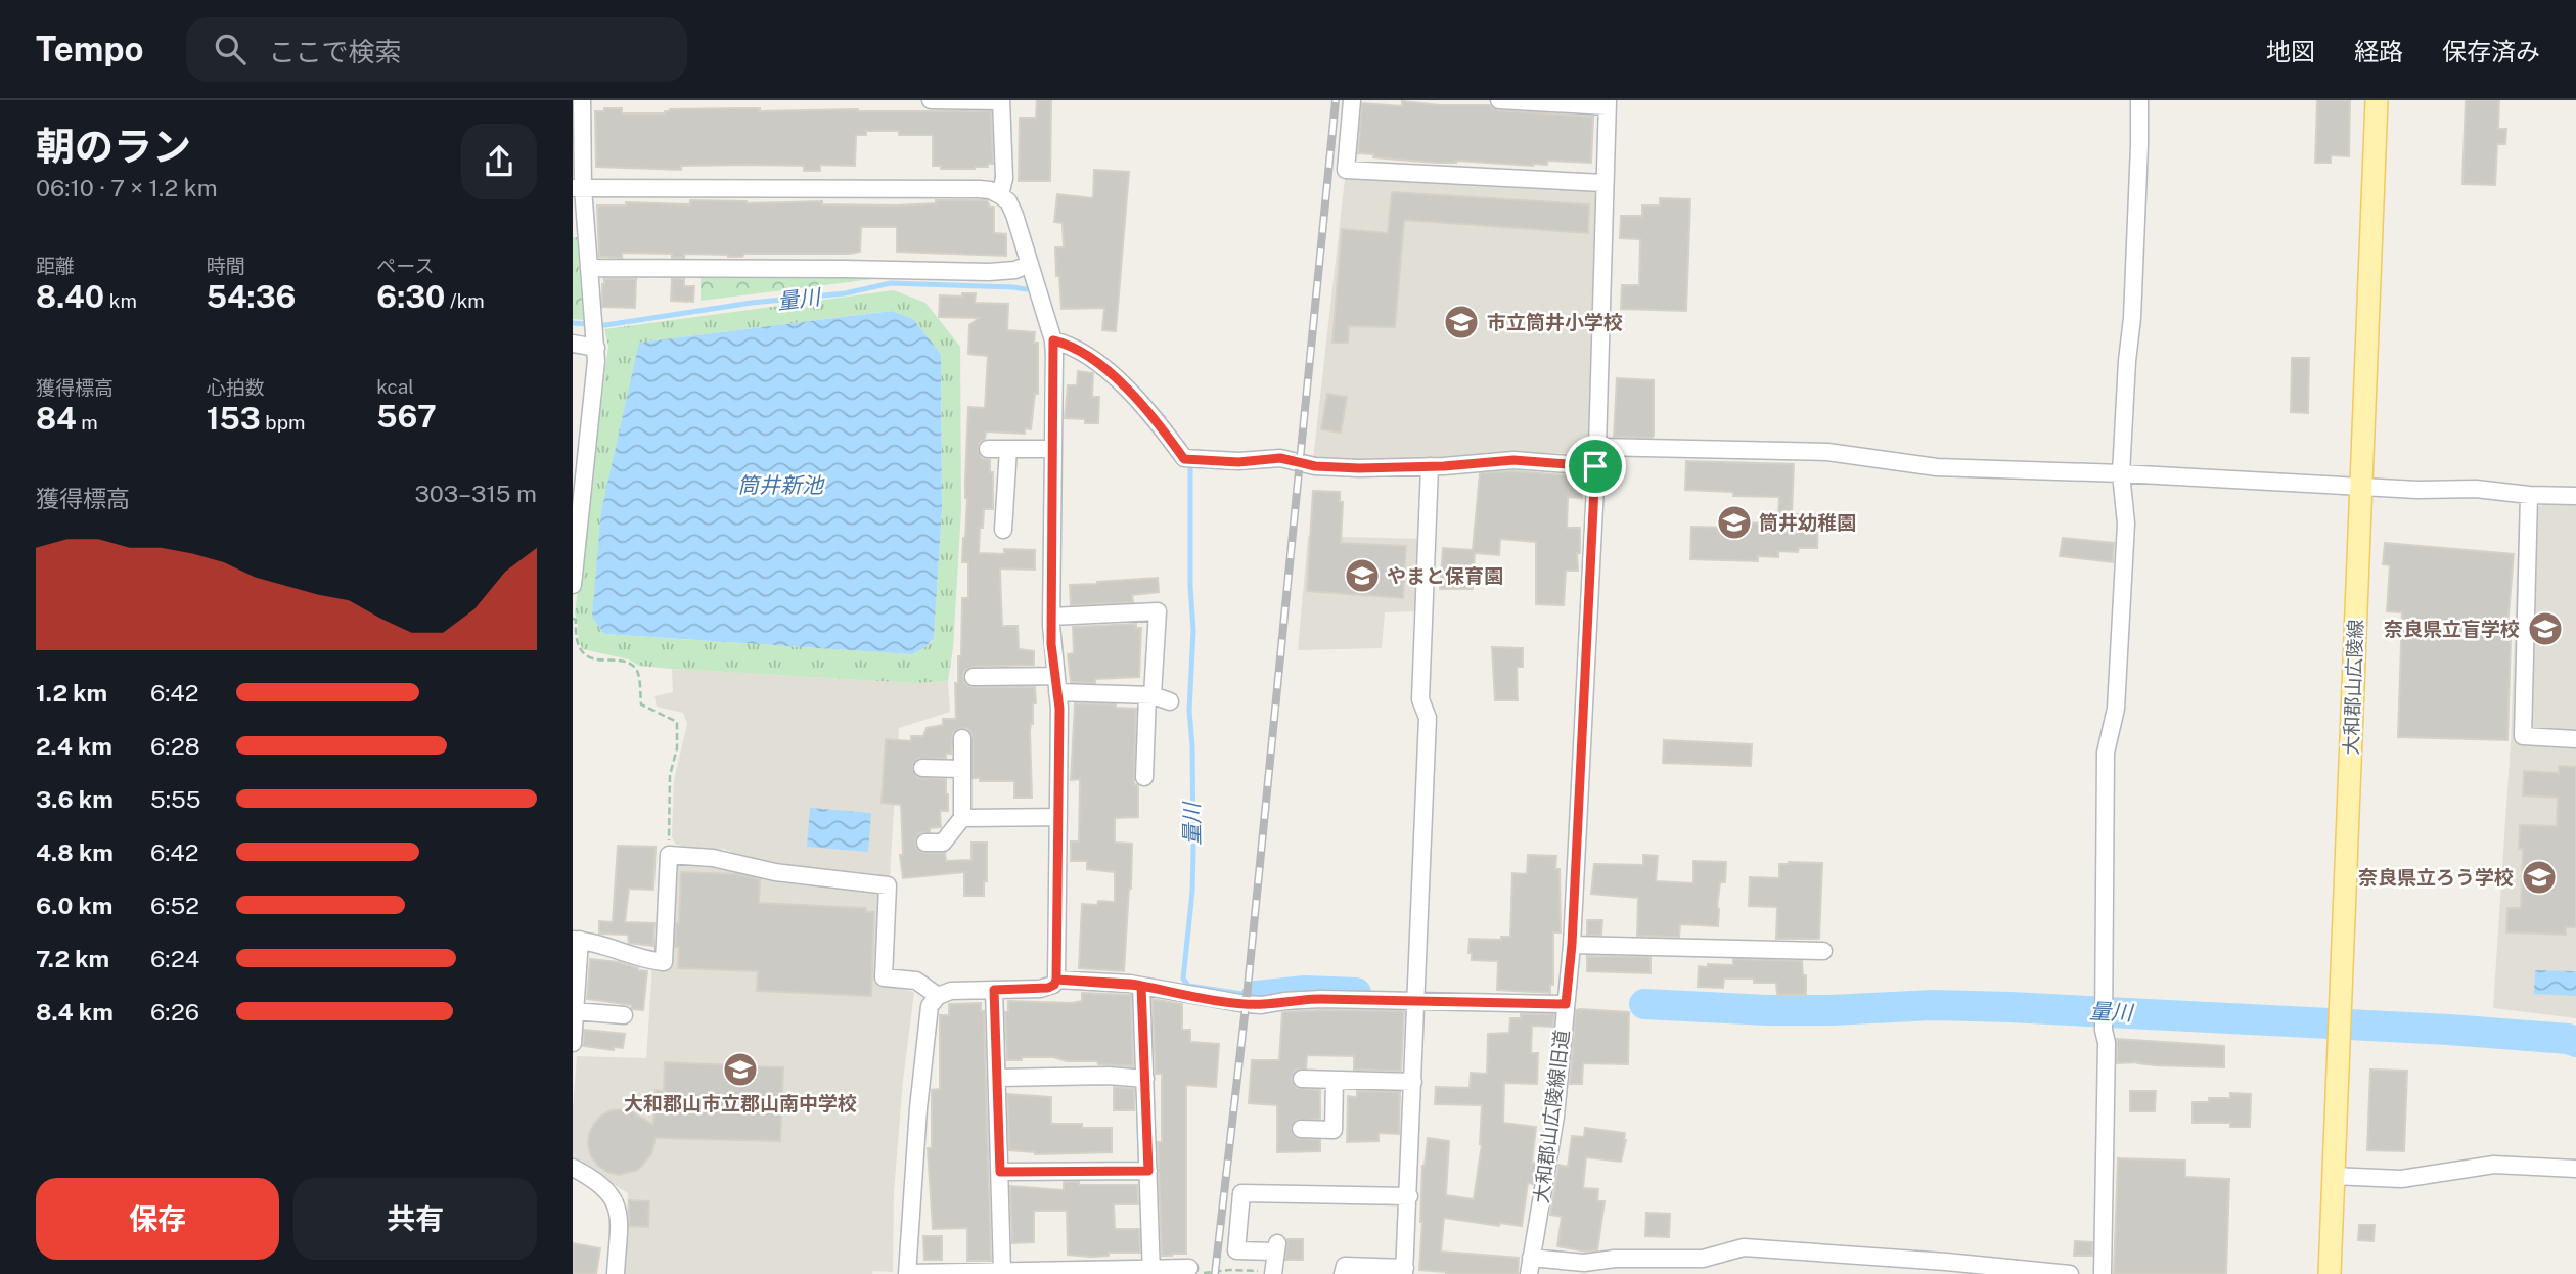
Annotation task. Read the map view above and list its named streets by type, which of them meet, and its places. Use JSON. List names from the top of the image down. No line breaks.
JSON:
{"streets":{"main road":["大和郡山広陵線"],"street":["大和郡山広陵線旧道"]},"water":["量川","筒井新池"],"places":{"school or university":["市立筒井小学校","筒井幼稚園","やまと保育園","奈良県立盲学校","奈良県立ろう学校","大和郡山市立郡山南中学校"]},"page":{"header":"Tempo","search":"ここで検索","nav":["地図","経路","保存済み"],"heading":["朝のラン","06:10 · 7 × 1.2 km"],"stats":[["距離","8.40 km"],["時間","54:36"],["ペース","6:30 /km"],["獲得標高","84 m"],["心拍数","153 bpm"],["kcal","567"]],"chart":["獲得標高","303–315 m"],"list":[{"name":"1.2 km","note":"6:42"},{"name":"2.4 km","note":"6:28"},{"name":"3.6 km","note":"5:55"},{"name":"4.8 km","note":"6:42"},{"name":"6.0 km","note":"6:52"},{"name":"7.2 km","note":"6:24"},{"name":"8.4 km","note":"6:26"}],"buttons":["保存","共有"]}}
